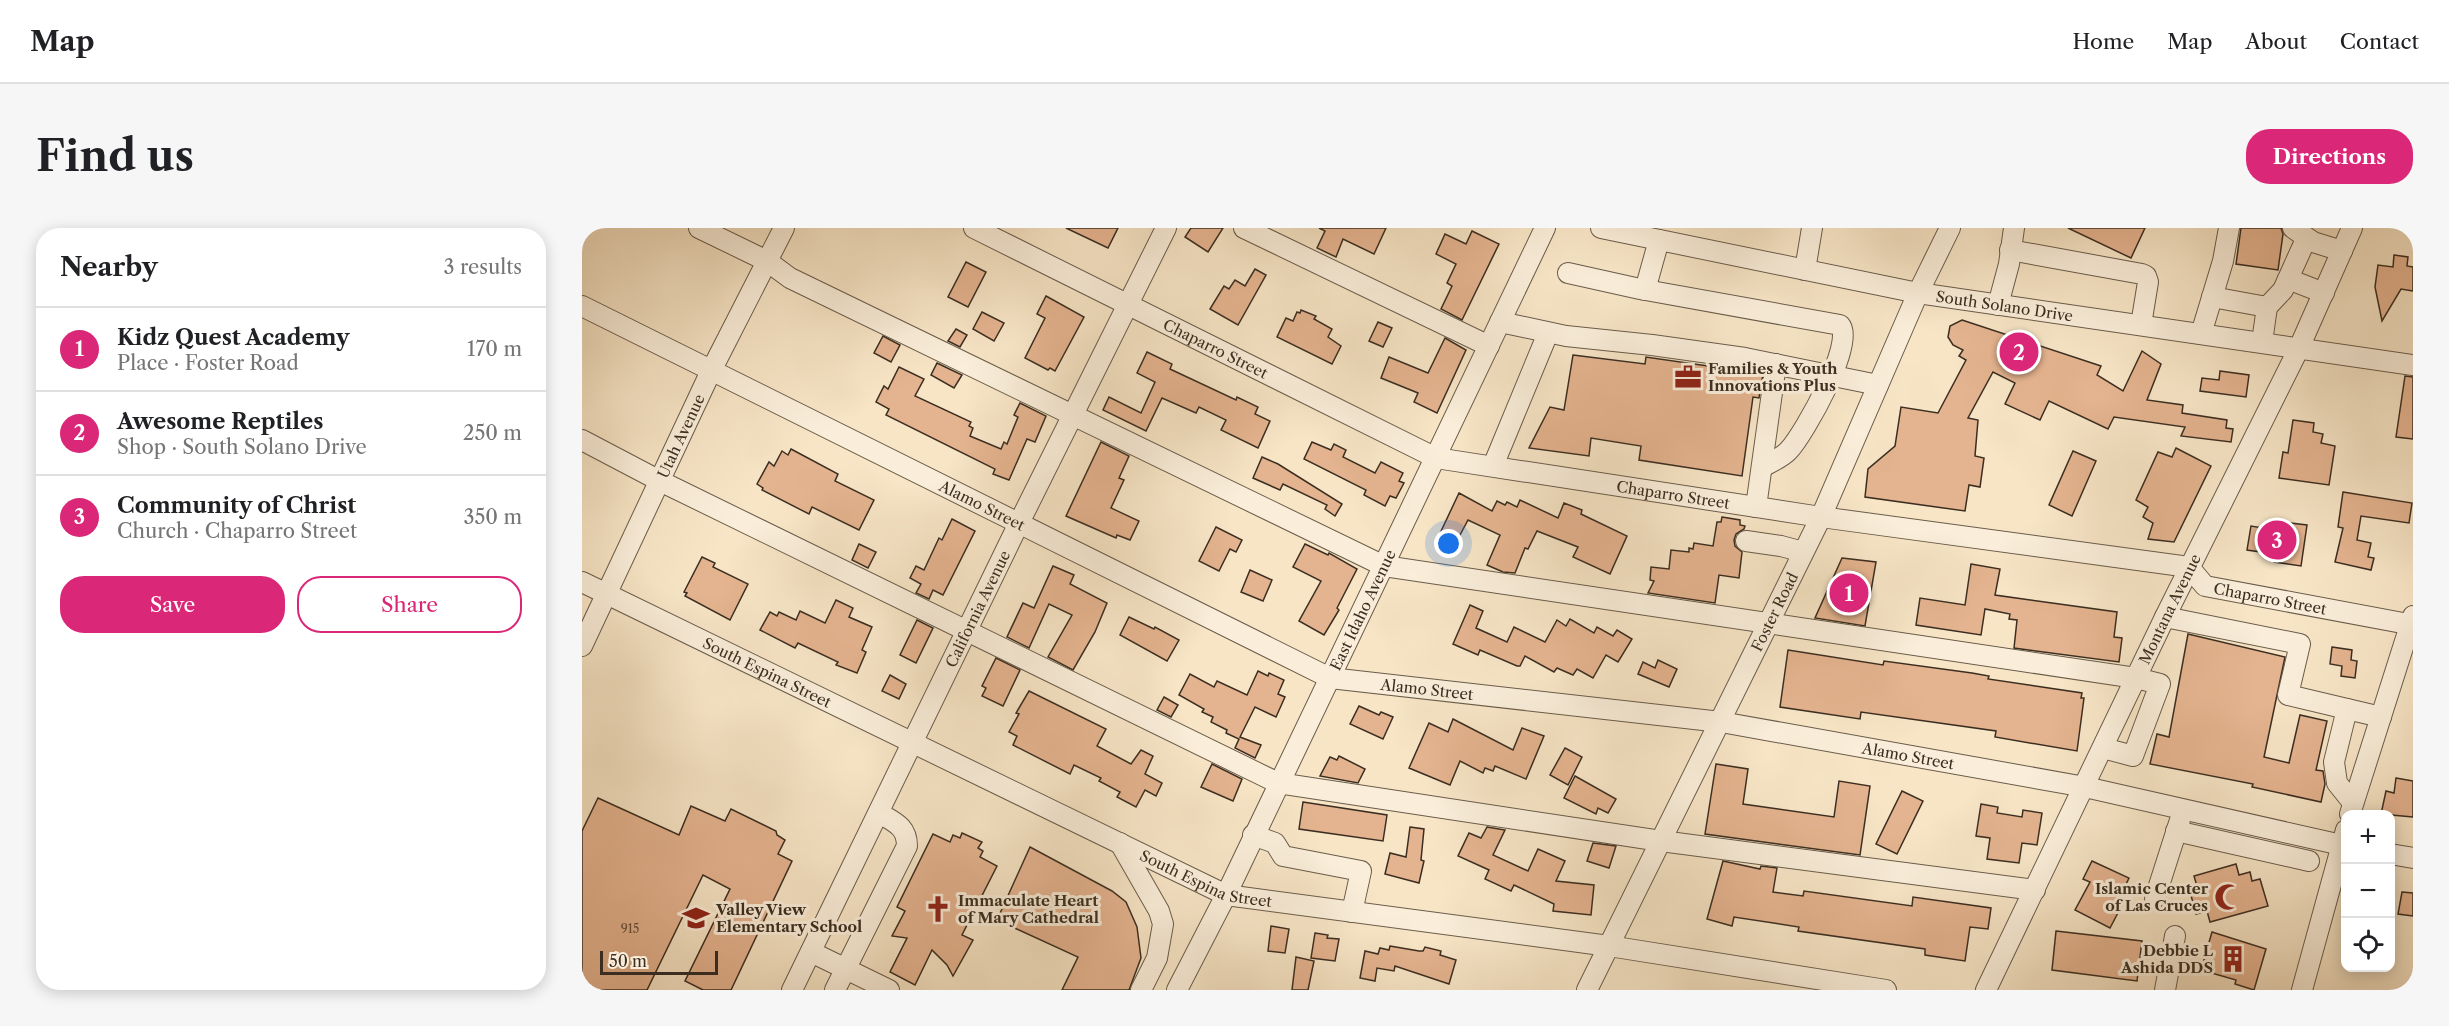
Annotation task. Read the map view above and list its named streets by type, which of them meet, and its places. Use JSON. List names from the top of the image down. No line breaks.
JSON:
{"streets":{"street":["South Solano Drive","Chaparro Street","Utah Avenue","Alamo Street","California Avenue","Montana Avenue","East Idaho Avenue","Foster Road","South Espina Street"]},"crossings":[["South Solano Drive","Montana Avenue"],["South Solano Drive","Foster Road"],["Chaparro Street","California Avenue"],["Chaparro Street","Montana Avenue"],["Chaparro Street","East Idaho Avenue"],["Chaparro Street","Foster Road"],["Utah Avenue","Alamo Street"],["Utah Avenue","South Espina Street"],["Alamo Street","California Avenue"],["Alamo Street","Montana Avenue"],["Alamo Street","East Idaho Avenue"],["Alamo Street","Foster Road"],["California Avenue","South Espina Street"],["East Idaho Avenue","South Espina Street"],["Foster Road","South Espina Street"]],"places":{"office":["Families & Youth Innovations Plus"],"mosque":["Islamic Center of Las Cruces"],"church":["Immaculate Heart of Mary Cathedral"],"school or university":["Valley View Elementary School"],"building":["Debbie L Ashida DDS"]},"house_numbers":["915"],"scale_bar":"50 m","page":{"header":"Map","nav":["Home","Map","About","Contact"],"buttons":["Directions",["Save","Share"]],"title":"Find us","heading":["Nearby","3 results"],"list":[{"mark":"1","name":"Kidz Quest Academy","note":"Place · Foster Road","value":"170 m"},{"mark":"2","name":"Awesome Reptiles","note":"Shop · South Solano Drive","value":"250 m"},{"mark":"3","name":"Community of Christ","note":"Church · Chaparro Street","value":"350 m"}],"pins":["2","3","1"],"map_buttons":["+","−"],"scale":"50 m"}}
